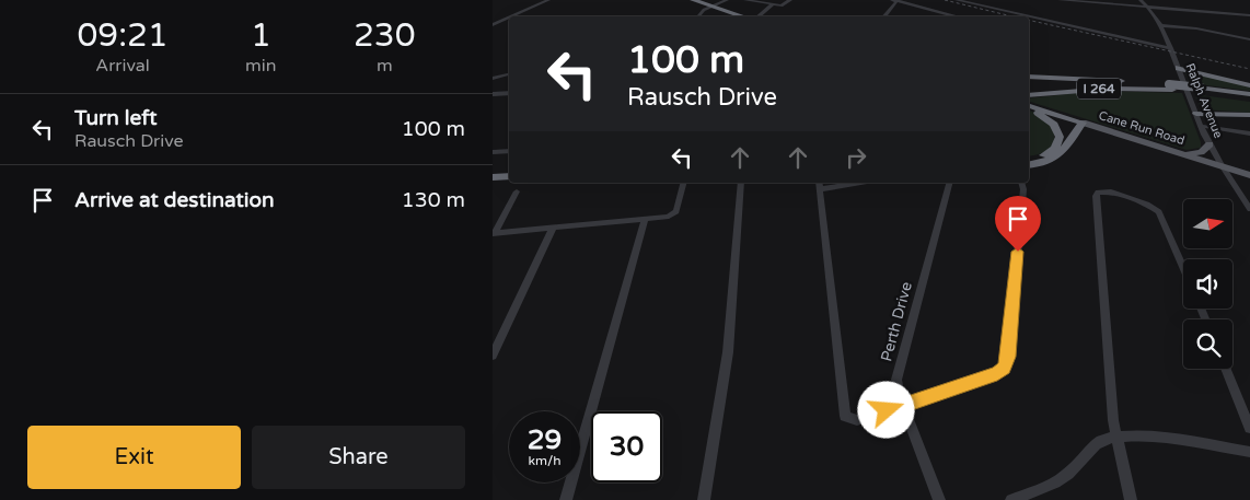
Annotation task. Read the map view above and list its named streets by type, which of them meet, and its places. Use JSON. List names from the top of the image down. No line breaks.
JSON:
{"streets":{"highway":["I 264","Cane Run Road"],"street":["Ralph Avenue","Perth Drive"]},"crossings":[["Ralph Avenue","Cane Run Road"]],"north":"right","page":{"eta":["09:21","Arrival","1","min","230","m"],"turn":["100 m","Rausch Drive"],"list":[{"name":"Turn left","note":"Rausch Drive","value":"100 m"},{"name":"Arrive at destination","value":"130 m"}],"speed":"29 km/h","limit":"30","buttons":["Exit","Share"]}}
